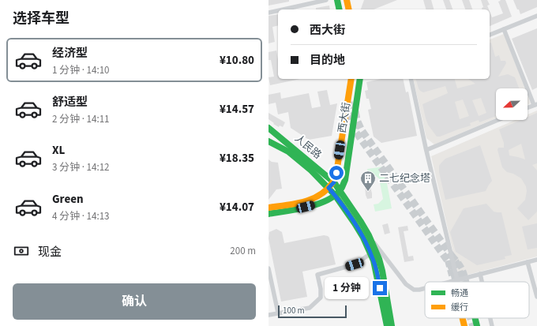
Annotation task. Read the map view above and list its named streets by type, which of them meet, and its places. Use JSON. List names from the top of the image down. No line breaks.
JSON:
{"streets":{"main road":["西大街","人民路"]},"crossings":[["西大街","人民路"]],"places":{"building":["二七纪念塔"]},"legend":["畅通","缓行"],"scale_bar":"100 m","north":"left","page":{"heading":"选择车型","banner":["西大街","目的地"],"list":[{"name":"经济型","note":"1 分钟 · 14:10","value":"¥10.80"},{"name":"舒适型","note":"2 分钟 · 14:11","value":"¥14.57"},{"name":"XL","note":"3 分钟 · 14:12","value":"¥18.35"},{"name":"Green","note":"4 分钟 · 14:13","value":"¥14.07"}],"pay":["现金","200 m"],"buttons":"确认","bubble":"1 分钟","scale":"100 m"}}
